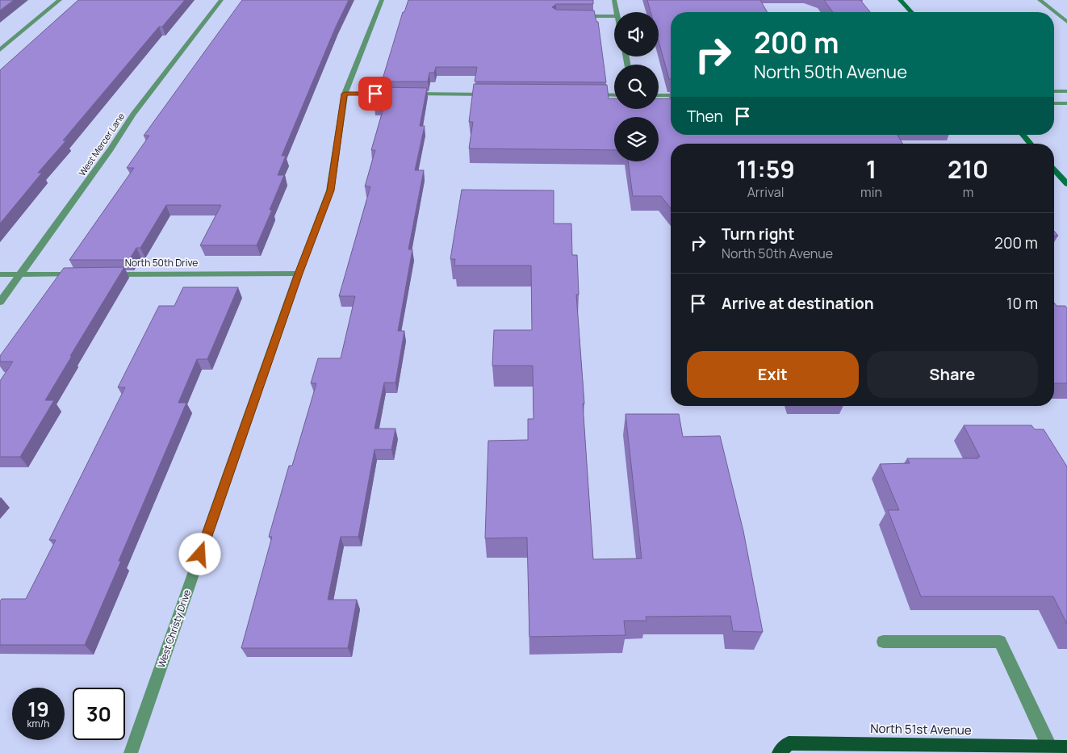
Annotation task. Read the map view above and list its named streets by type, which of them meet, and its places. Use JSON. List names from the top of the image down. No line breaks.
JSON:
{"streets":{"main road":["North 51st Avenue"],"street":["West Mercer Lane","North 50th Drive","West Christy Drive"]},"crossings":[["North 50th Drive","West Christy Drive"]],"page":{"turn":["200 m","North 50th Avenue"],"then":"Then","eta":["11:59","Arrival","1","min","210","m"],"list":[{"name":"Turn right","note":"North 50th Avenue","value":"200 m"},{"name":"Arrive at destination","value":"10 m"}],"buttons":["Exit","Share"],"speed":"19 km/h","limit":"30"}}
